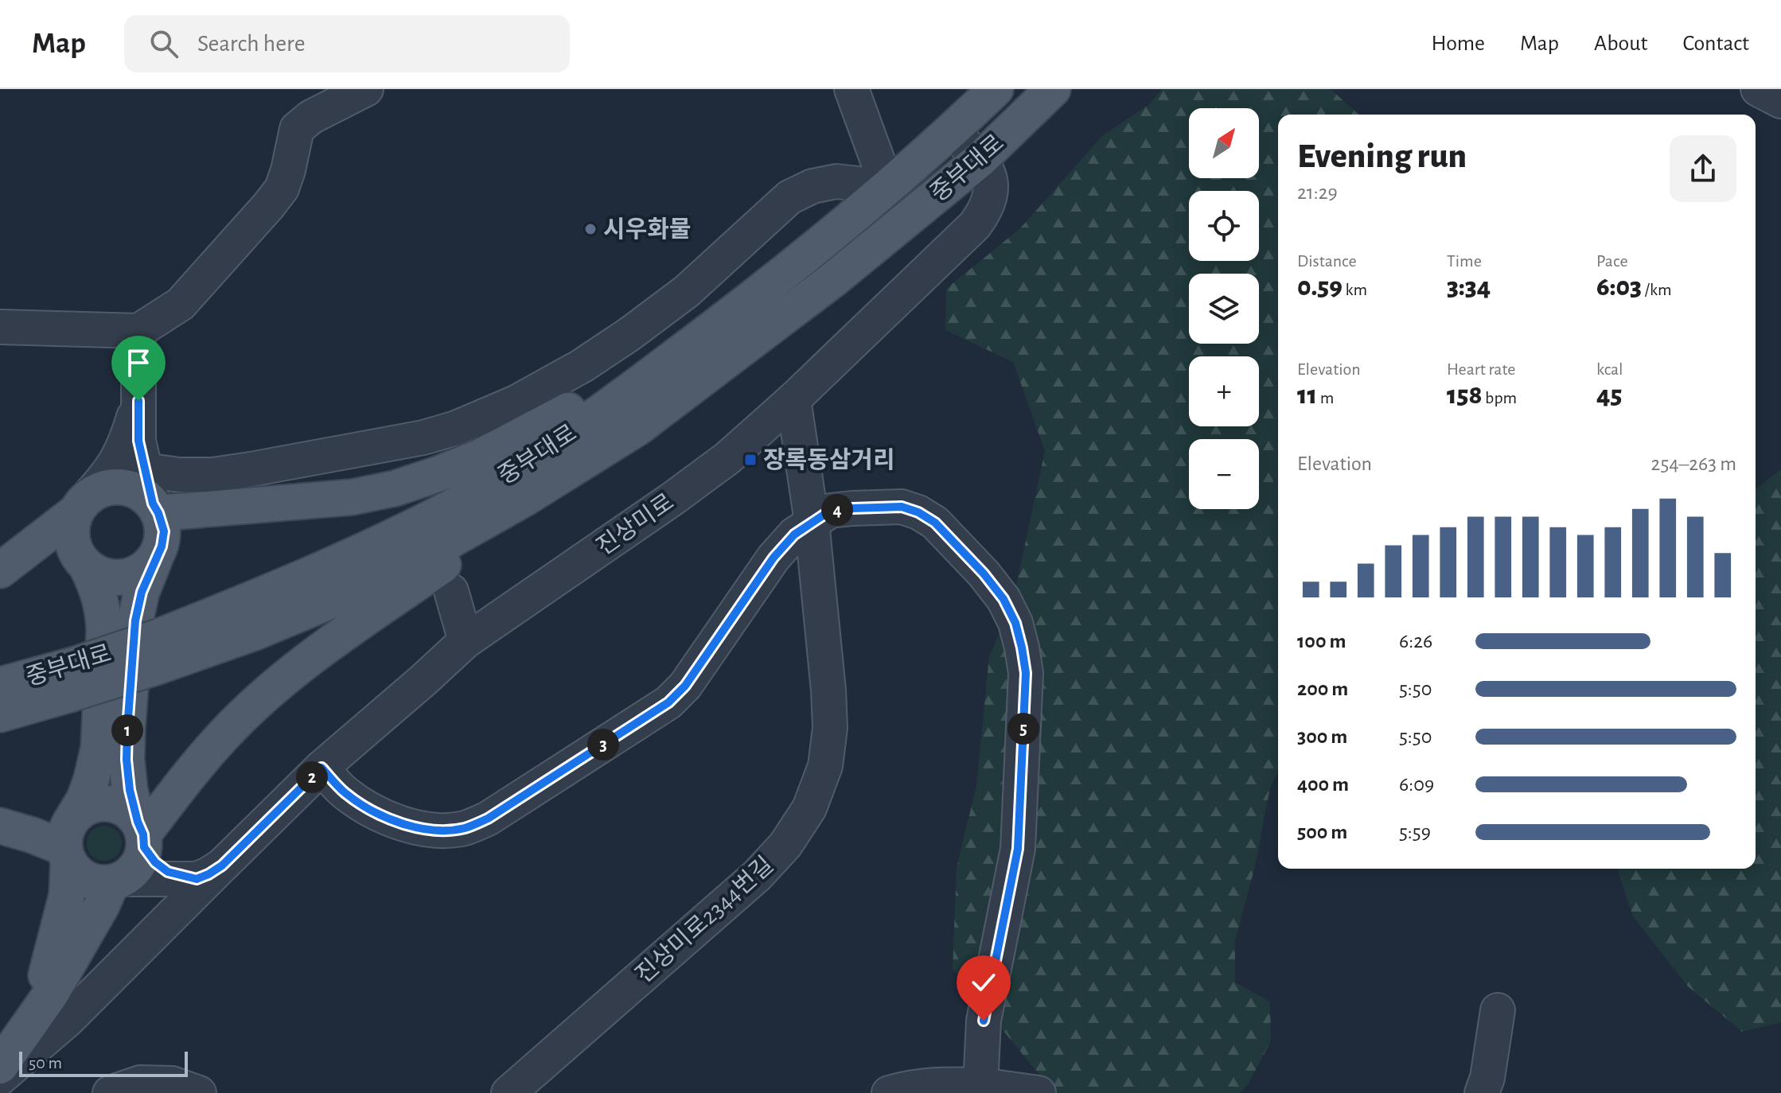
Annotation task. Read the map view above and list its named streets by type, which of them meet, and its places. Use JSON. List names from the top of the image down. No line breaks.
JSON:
{"streets":{"main road":["중부대로"],"street":["진상미로","진상미로2344번길"]},"crossings":[["중부대로","진상미로"],["진상미로","진상미로2344번길"]],"places":{"other":["시우화물"],"transit":["장록동삼거리"]},"scale_bar":"50 m","north":"top right","page":{"header":"Map","search":"Search here","nav":["Home","Map","About","Contact"],"map_buttons":["+","−"],"heading":["Evening run","21:29"],"stats":[["Distance","0.59 km"],["Time","3:34"],["Pace","6:03 /km"],["Elevation","11 m"],["Heart rate","158 bpm"],["kcal","45"]],"chart":["Elevation","254–263 m"],"pins":["4","5","1","3","2"],"list":[{"name":"100 m","note":"6:26"},{"name":"200 m","note":"5:50"},{"name":"300 m","note":"5:50"},{"name":"400 m","note":"6:09"},{"name":"500 m","note":"5:59"}],"scale":"50 m"}}
